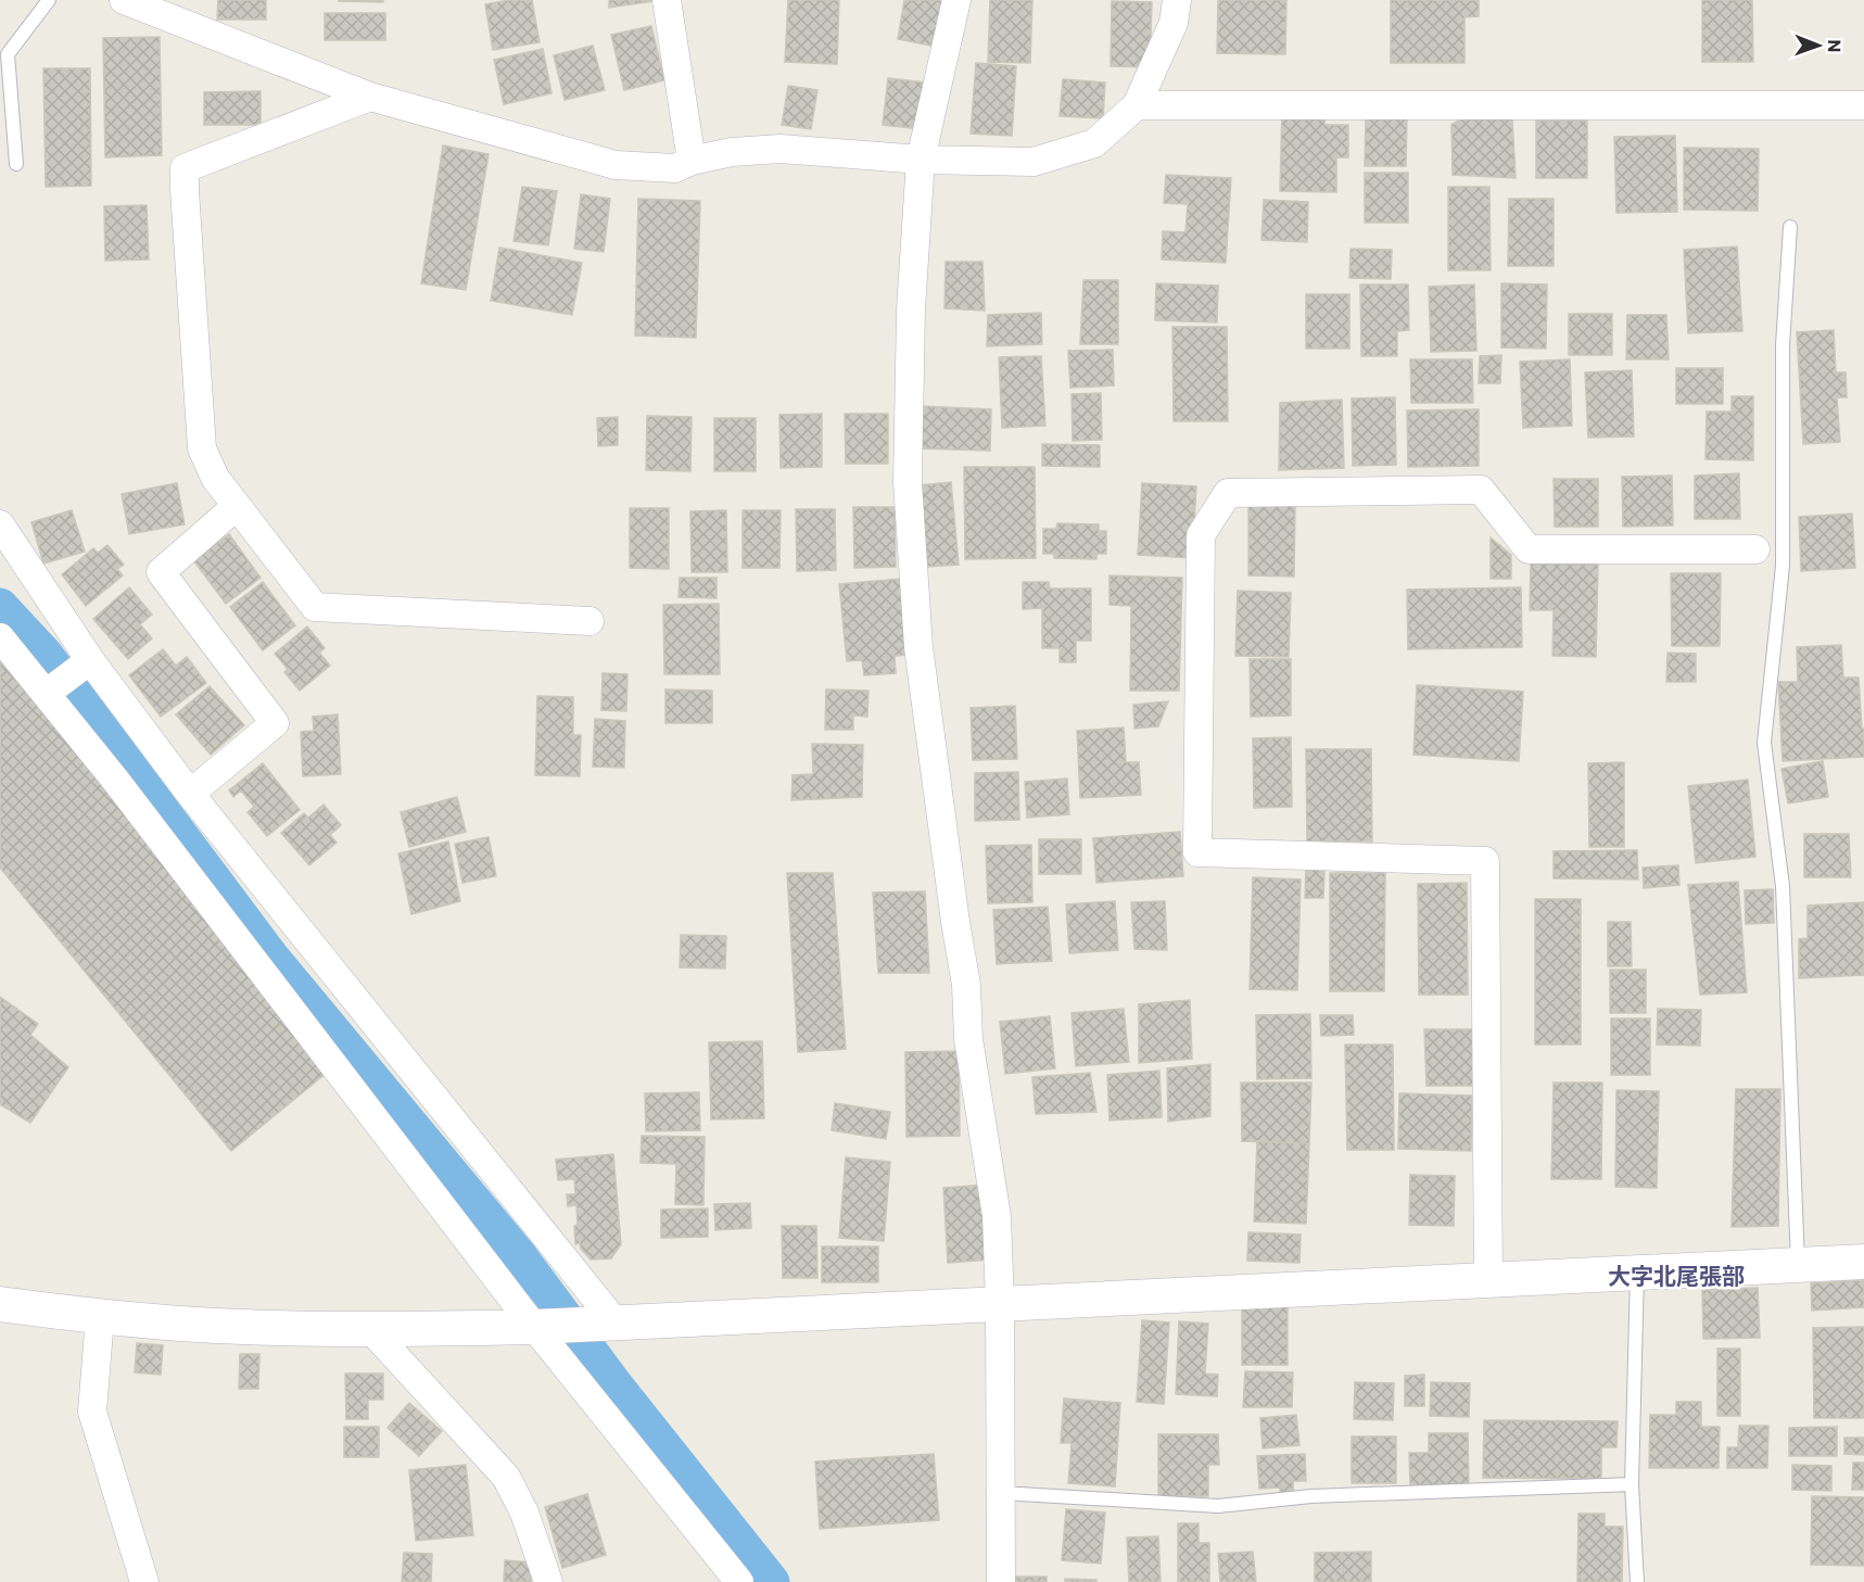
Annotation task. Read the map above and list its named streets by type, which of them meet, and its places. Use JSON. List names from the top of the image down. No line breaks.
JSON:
{"districts":["大字北尾張部"],"north":"right"}
